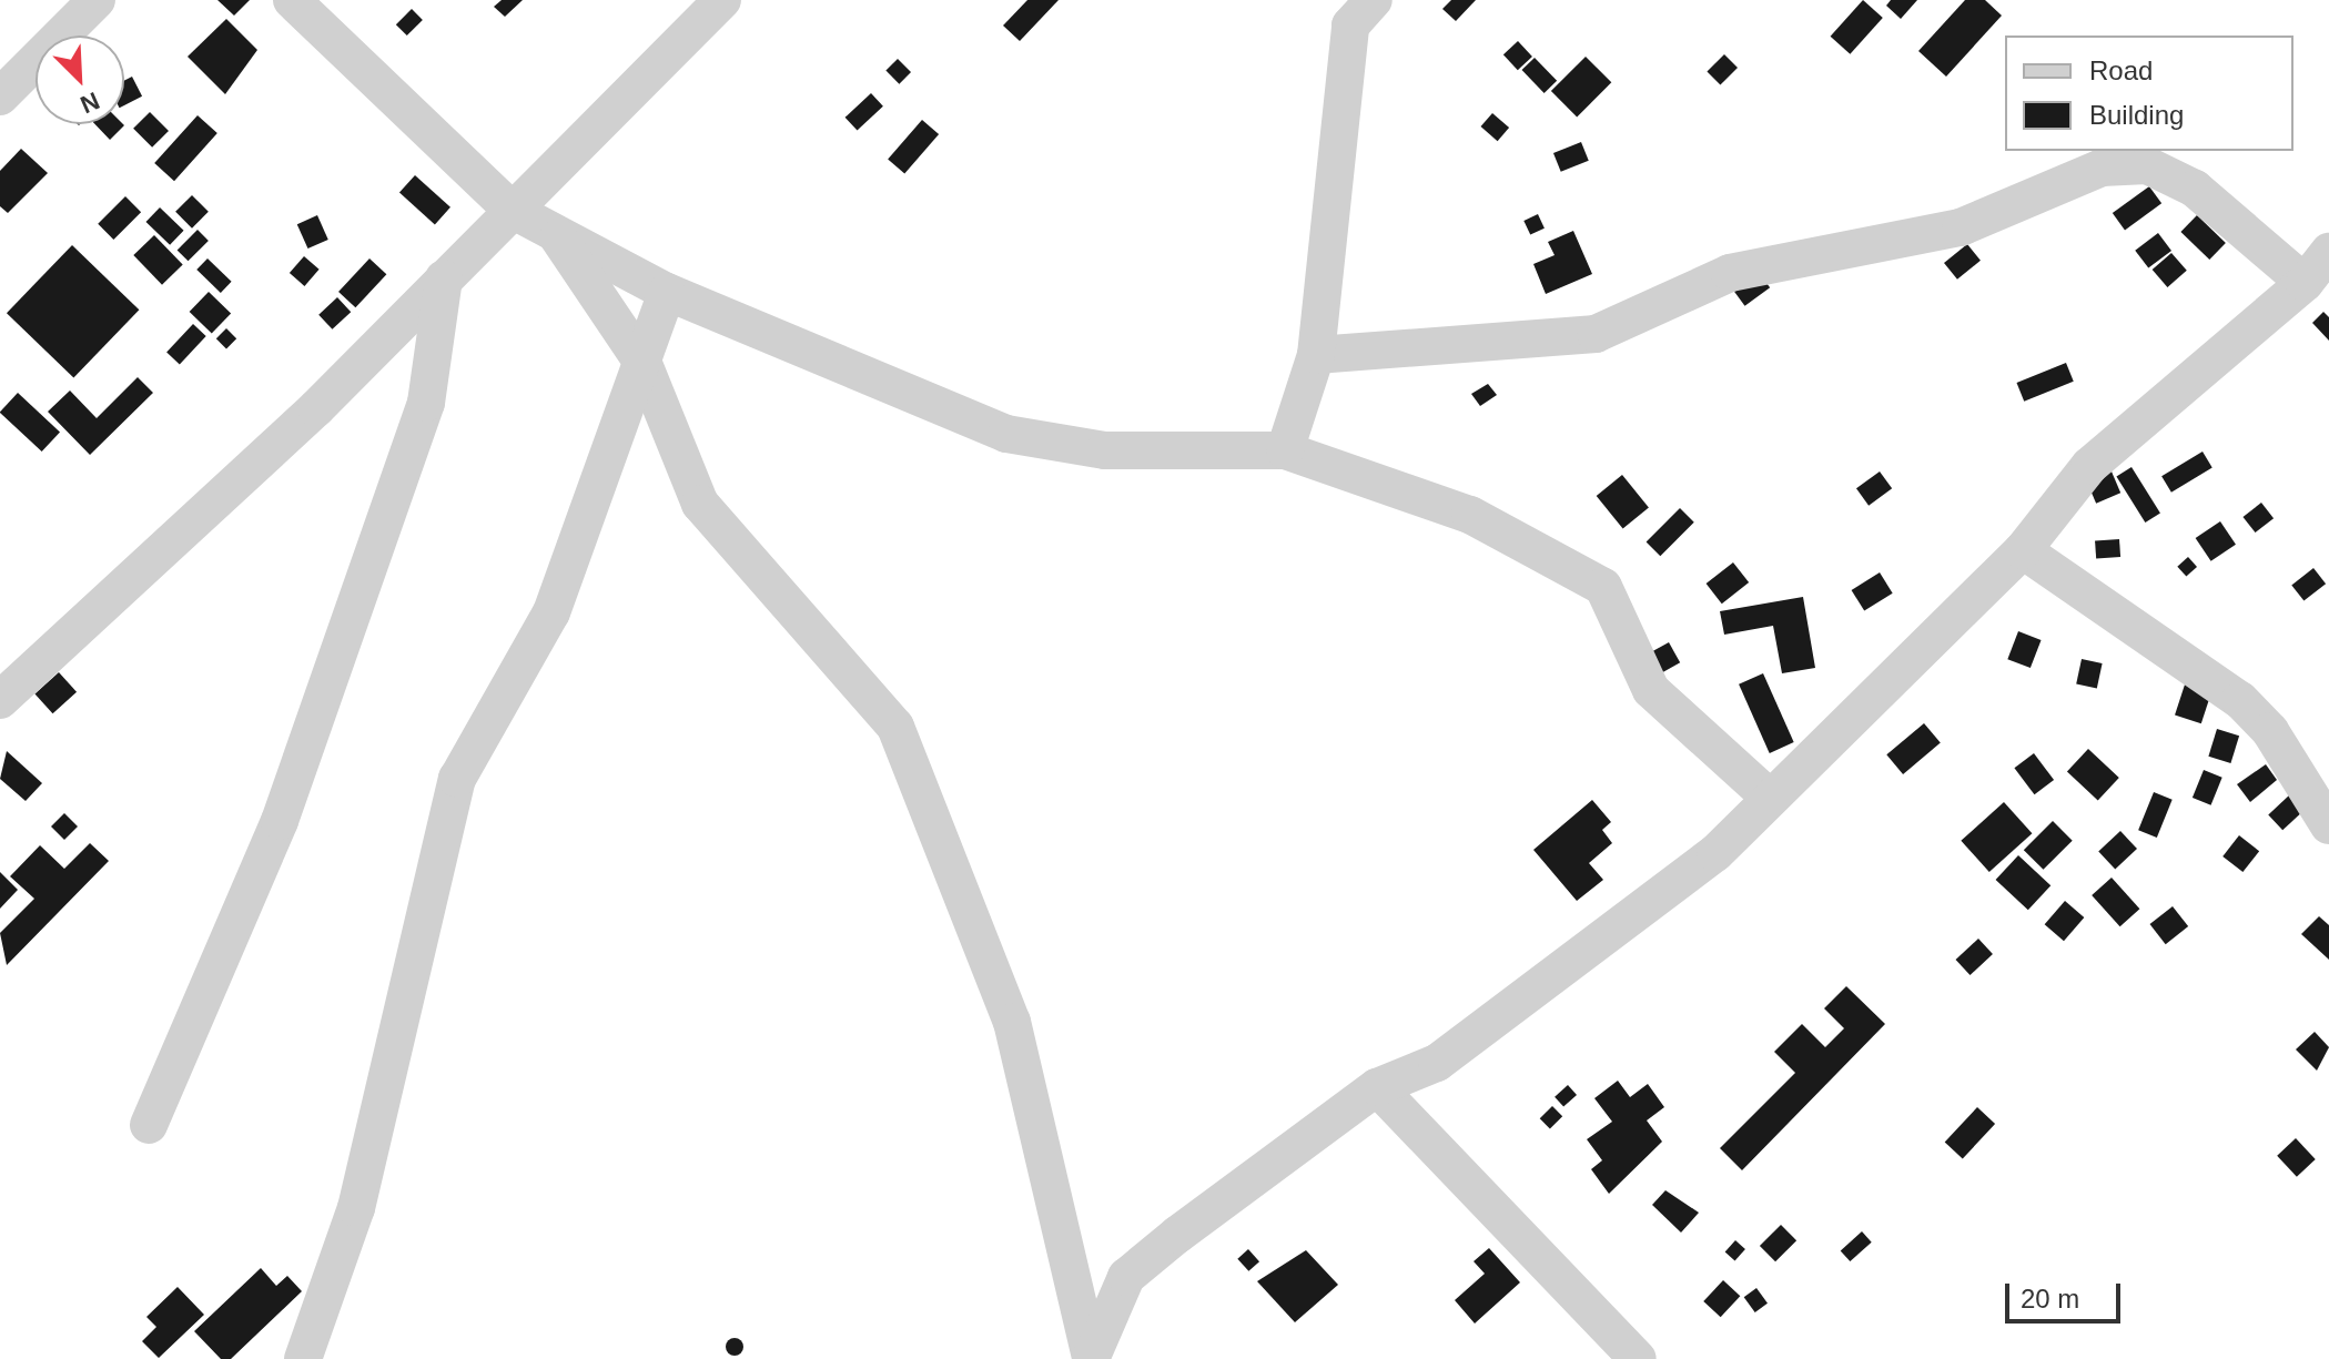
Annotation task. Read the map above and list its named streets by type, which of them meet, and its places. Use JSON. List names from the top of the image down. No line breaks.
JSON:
{"legend":["Road","Building"],"scale_bar":"20 m","north":"bottom right"}
